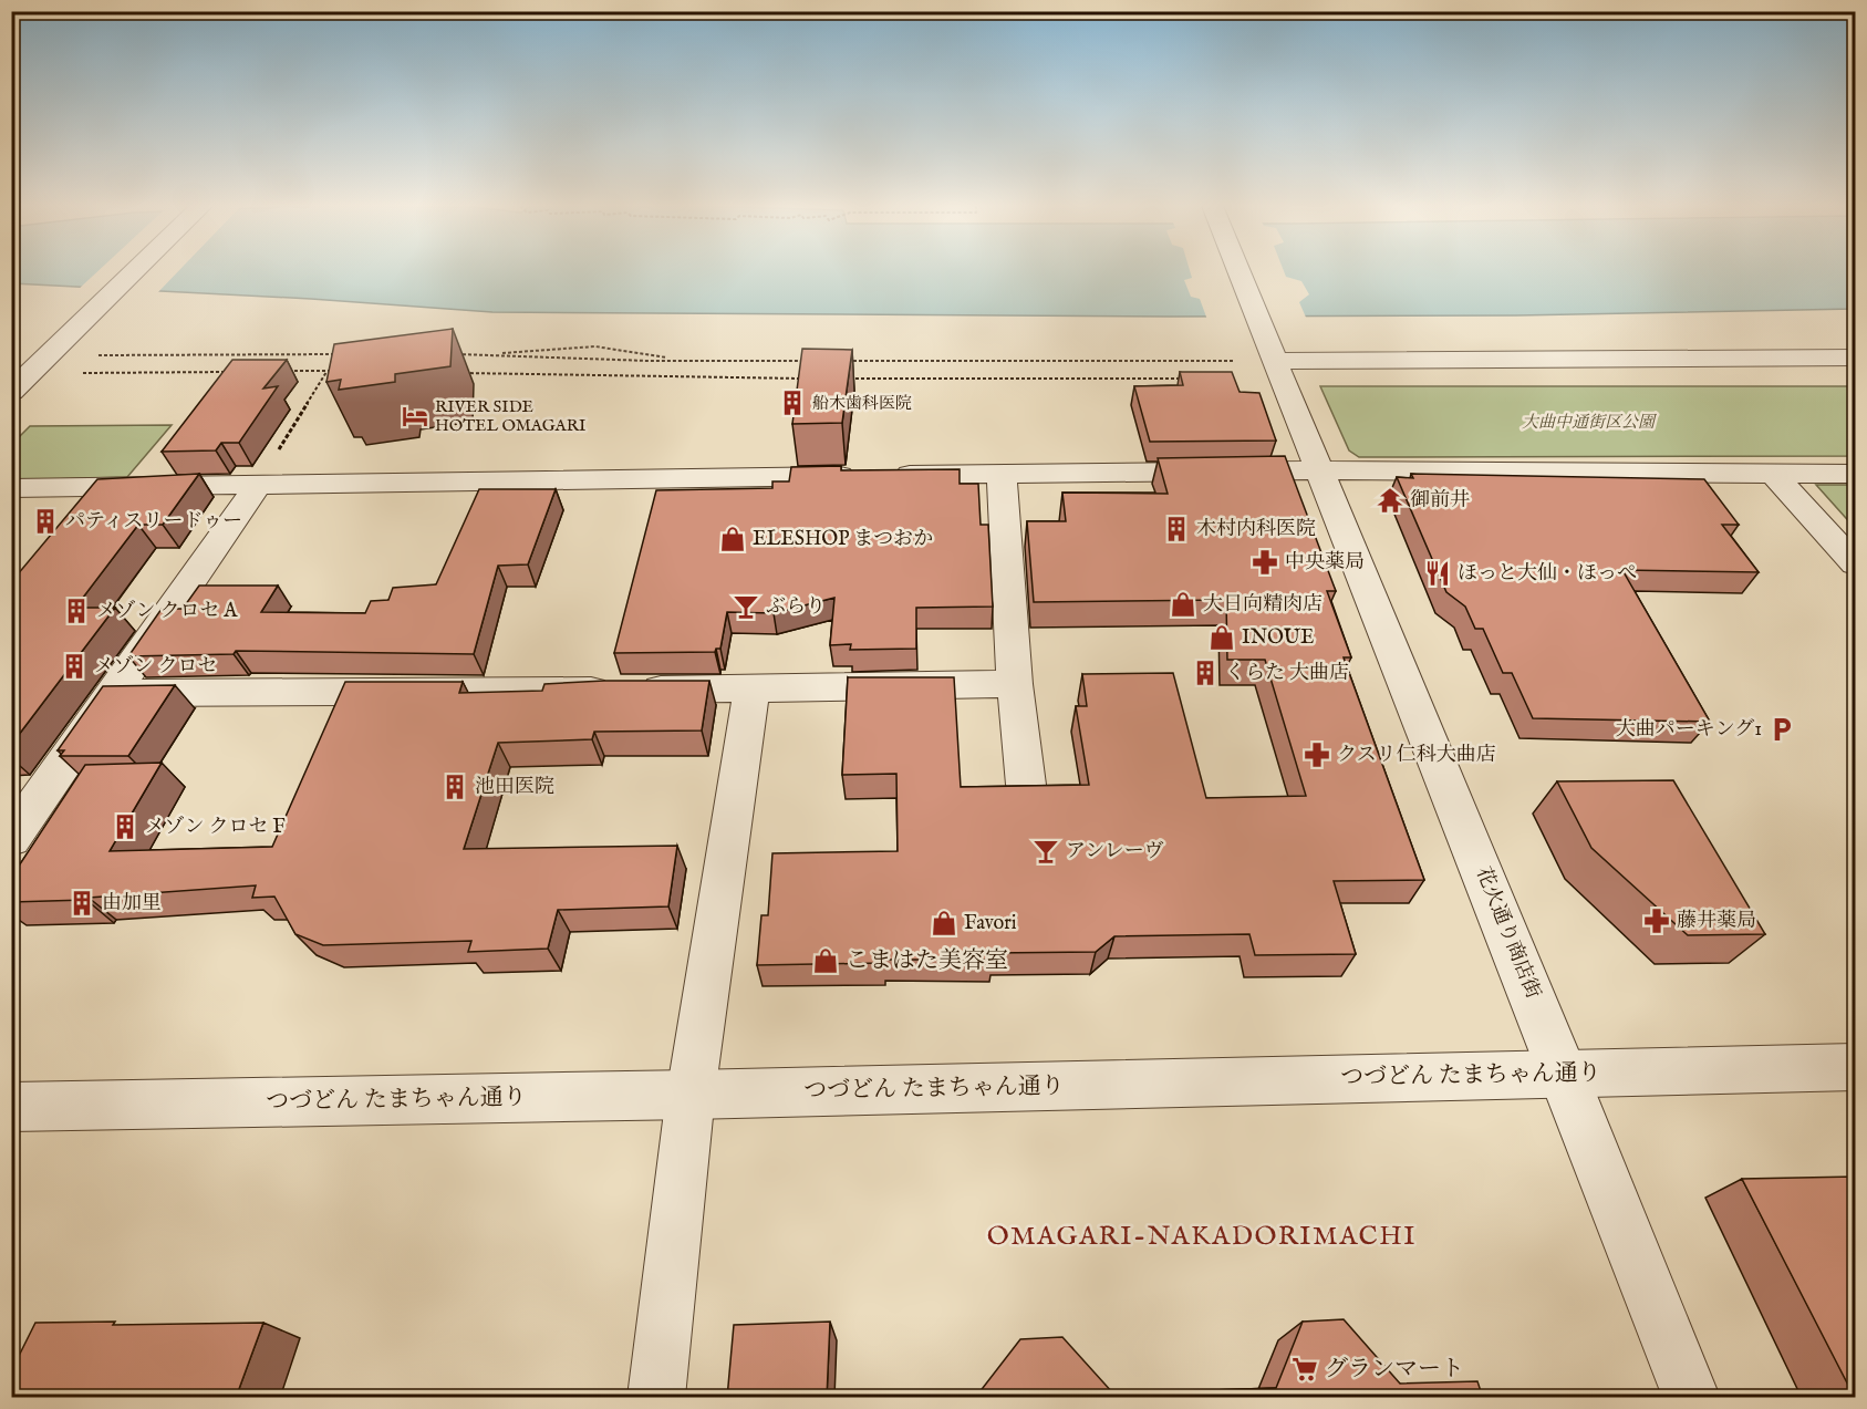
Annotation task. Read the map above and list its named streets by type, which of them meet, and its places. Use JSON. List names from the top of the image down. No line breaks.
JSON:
{"streets":{"street":["花火通り商店街","つづどん たまちゃん通り"]},"crossings":[["花火通り商店街","つづどん たまちゃん通り"]],"districts":["OMAGARI-NAKADORIMACHI"],"parks":["大曲中通街区公園"],"places":{"building":["船木歯科医院","パティスリードゥー","木村内科医院","メゾン クロセ A","メゾン クロセ","くらた 大曲店","池田医院","メゾン クロセ F","由加里"],"hotel":["RIVER SIDE HOTEL OMAGARI"],"temple":["御前井"],"shop":["ELESHOP まつおか","大日向精肉店","INOUE","Favori","こまはた美容室"],"pharmacy":["中央薬局","クスリ仁科大曲店","藤井薬局"],"restaurant":["ほっと大仙・ほっぺ"],"bar":["ぶらり","アンレーヴ"],"parking":["大曲パーキング1"],"supermarket":["グランマート"]}}
